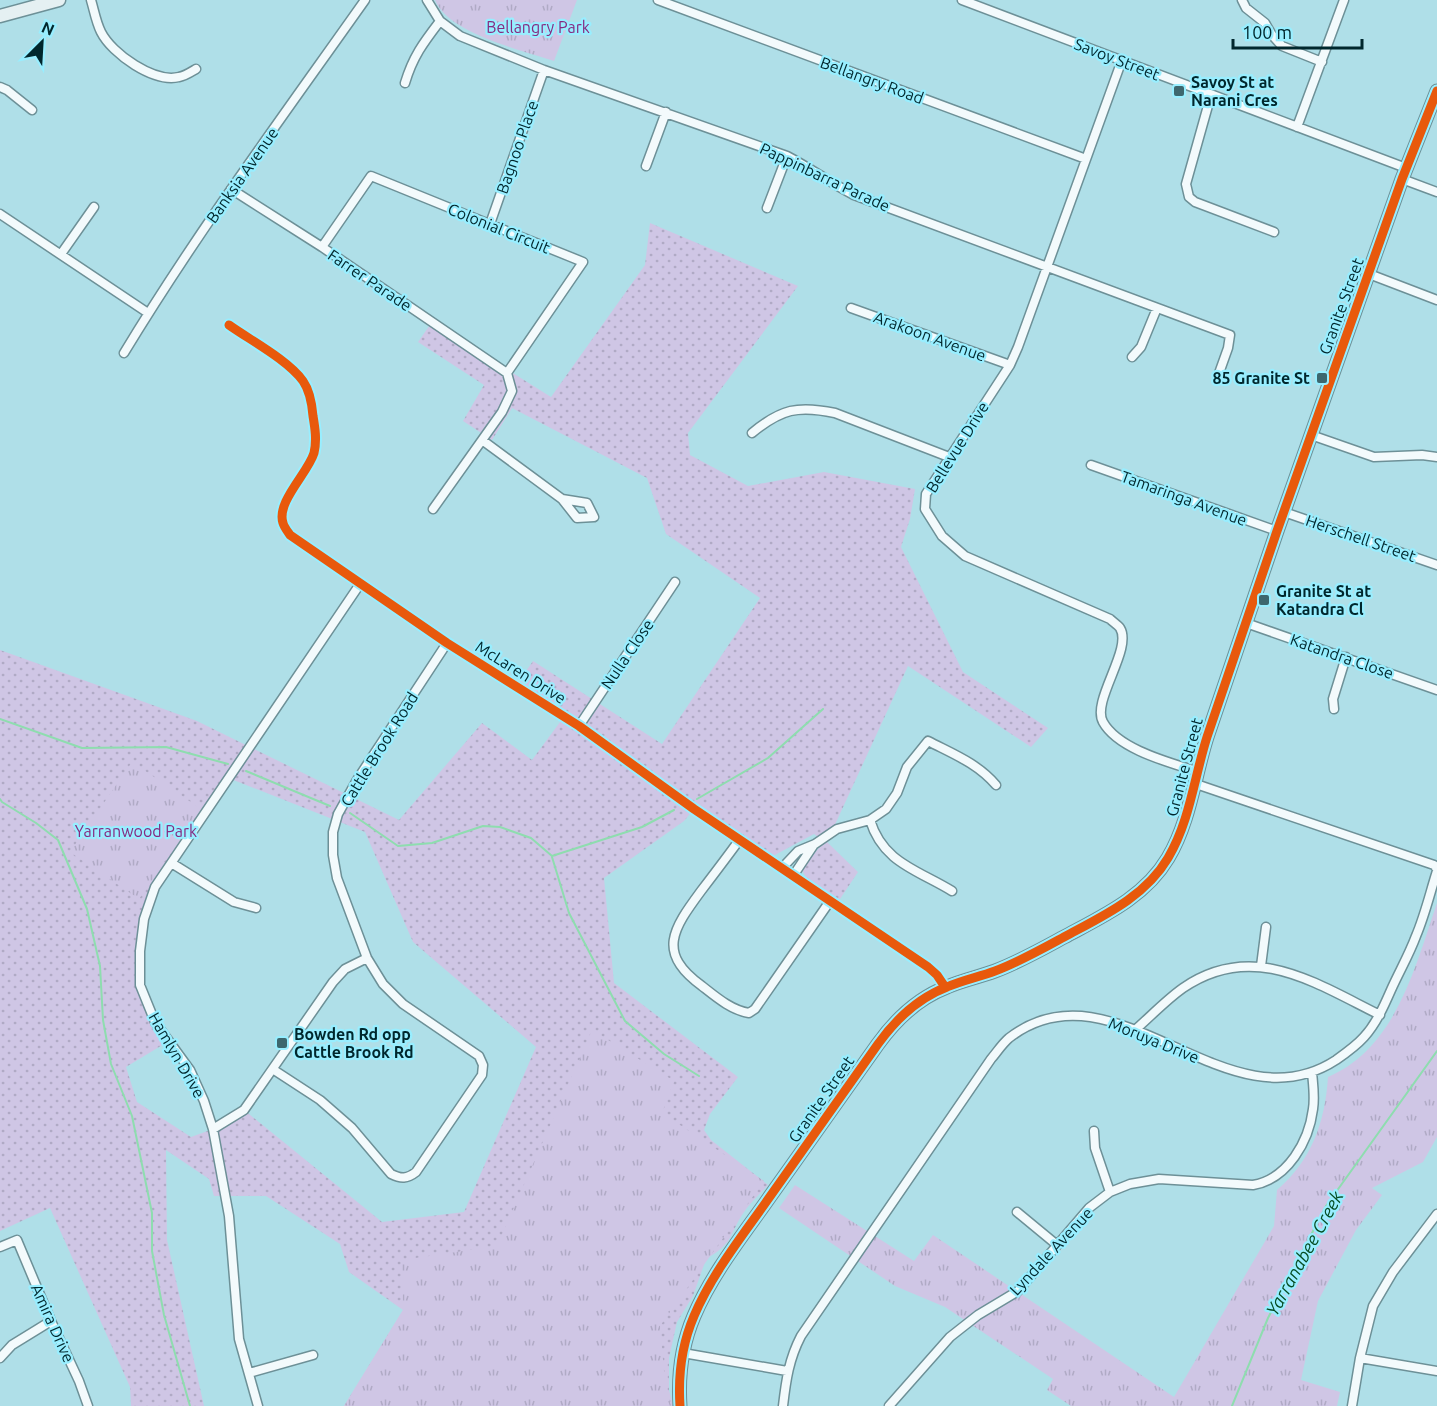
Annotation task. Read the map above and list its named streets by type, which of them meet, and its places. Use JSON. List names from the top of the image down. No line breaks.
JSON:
{"streets":{"street":["Savoy Street","Bellangry Road","Bagnoo Place","Banksia Avenue","Pappinbarra Parade","Colonial Circuit","Farrer Parade","Granite Street","Arakoon Avenue","Bellevue Drive","Tamaringa Avenue","Herschell Street","Nulla Close","Katandra Close","McLaren Drive","Cattle Brook Road","Moruya Drive","Hamlyn Drive","Lyndale Avenue","Amira Drive"]},"crossings":[["Savoy Street","Granite Street"],["Savoy Street","Bellevue Drive"],["Bellangry Road","Bellevue Drive"],["Bagnoo Place","Pappinbarra Parade"],["Bagnoo Place","Colonial Circuit"],["Banksia Avenue","Farrer Parade"],["Pappinbarra Parade","Bellevue Drive"],["Colonial Circuit","Farrer Parade"],["Granite Street","Bellevue Drive"],["Granite Street","Tamaringa Avenue"],["Granite Street","Herschell Street"],["Granite Street","Katandra Close"],["Granite Street","McLaren Drive"],["Granite Street","Moruya Drive"],["Arakoon Avenue","Bellevue Drive"],["Bellevue Drive","Moruya Drive"],["Nulla Close","McLaren Drive"],["McLaren Drive","Cattle Brook Road"],["McLaren Drive","Hamlyn Drive"],["Moruya Drive","Lyndale Avenue"]],"water":["Yarranabee Creek"],"parks":["Bellangry Park","Yarranwood Park"],"places":{"transit":["Savoy St at Narani Cres","85 Granite St","Granite St at Katandra Cl","Bowden Rd opp Cattle Brook Rd"]},"scale_bar":"100 m","north":"top right"}
